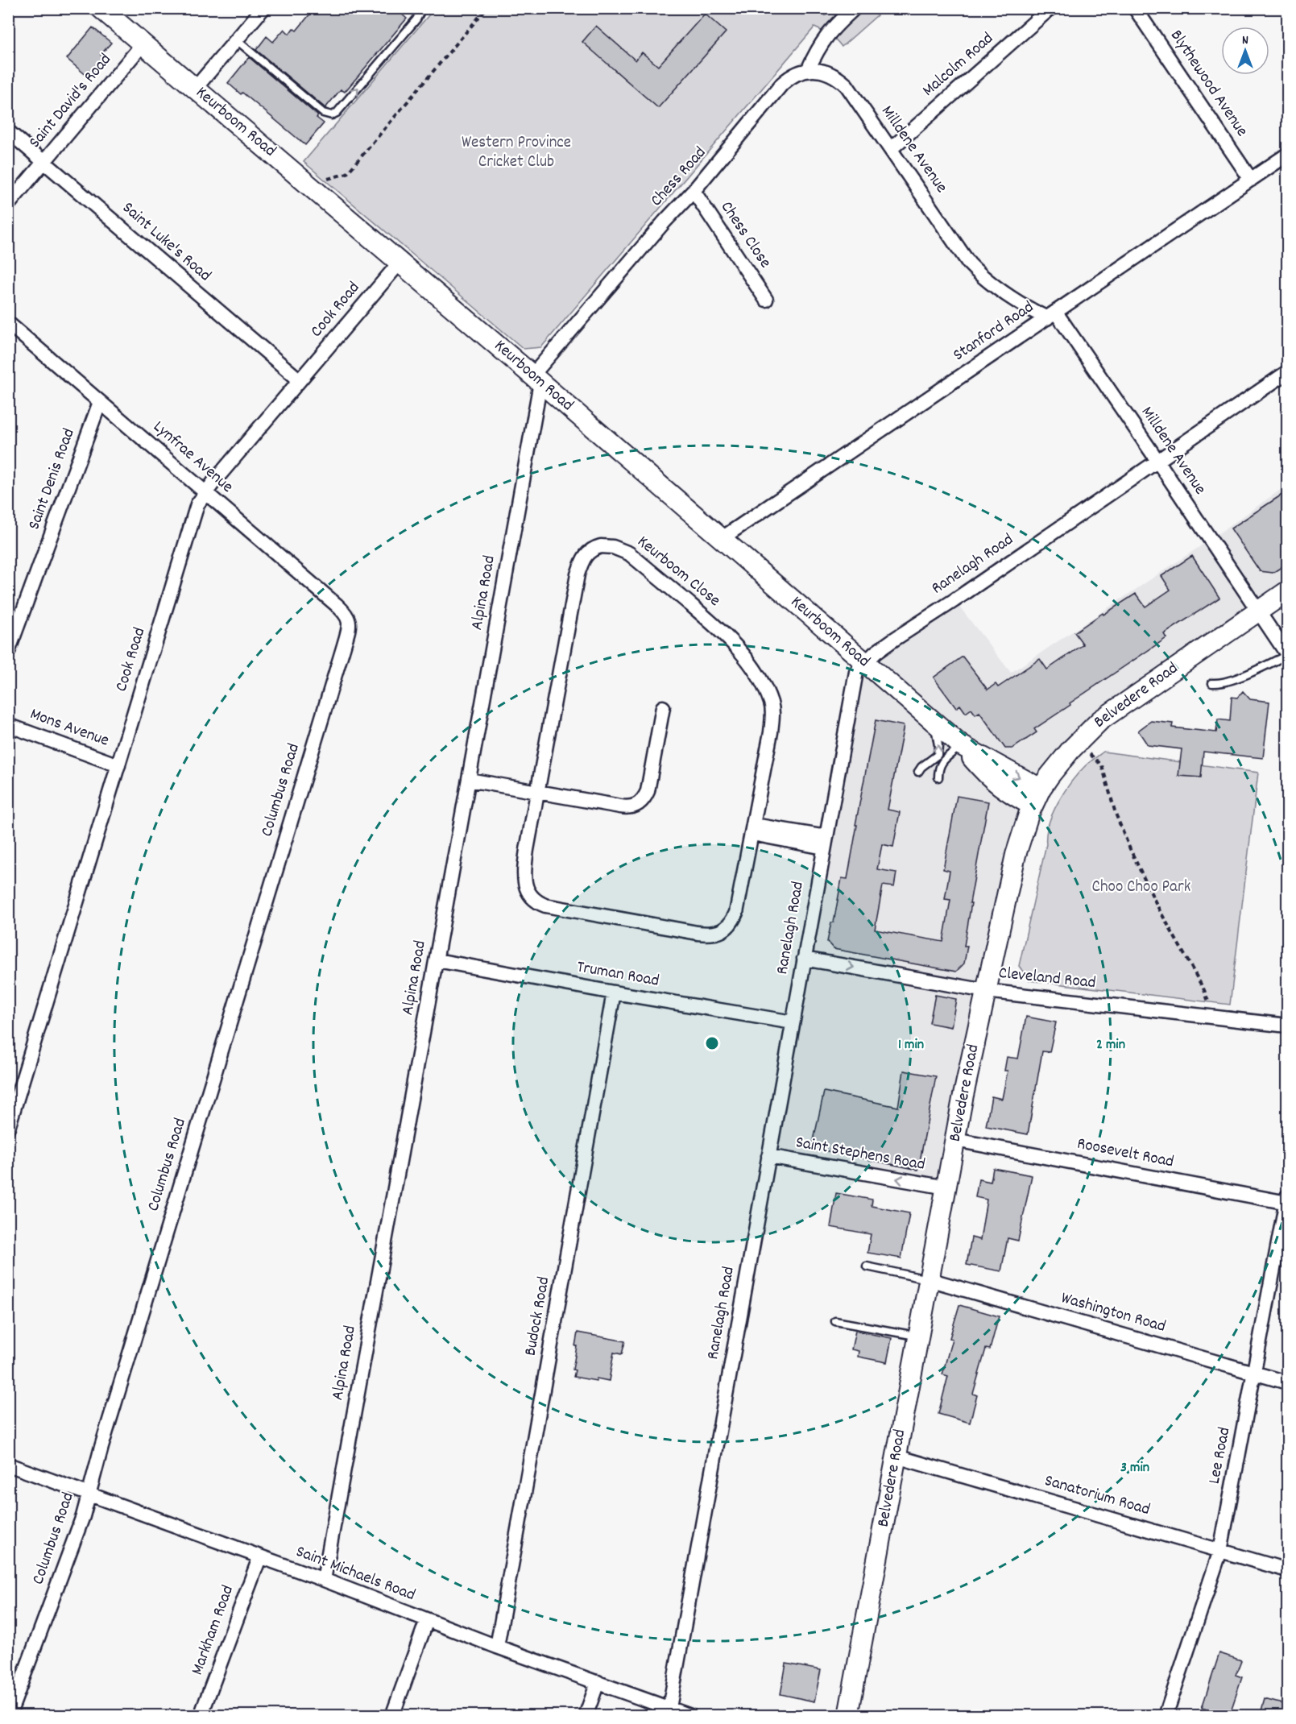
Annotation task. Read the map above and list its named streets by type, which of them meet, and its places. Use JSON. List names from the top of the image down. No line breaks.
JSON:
{"streets":{"main road":["Keurboom Road","Belvedere Road"],"street":["Malcolm Road","Blythewood Avenue","Saint David's Road","Milldene Avenue","Chess Road","Chess Close","Saint Luke's Road","Cook Road","Stanford Road","Lynfrae Avenue","Saint Denis Road","Ranelagh Road","Keurboom Close","Alpina Road","Mons Avenue","Columbus Road","Truman Road","Cleveland Road","Roosevelt Road","Saint Stephens Road","Washington Road","Budock Road","Lee Road","Sanatorium Road","Saint Michaels Road","Markham Road"]},"crossings":[["Malcolm Road","Milldene Avenue"],["Blythewood Avenue","Stanford Road"],["Saint David's Road","Keurboom Road"],["Saint David's Road","Saint Luke's Road"],["Keurboom Road","Chess Road"],["Keurboom Road","Cook Road"],["Keurboom Road","Stanford Road"],["Keurboom Road","Ranelagh Road"],["Keurboom Road","Alpina Road"],["Keurboom Road","Belvedere Road"],["Milldene Avenue","Chess Road"],["Milldene Avenue","Stanford Road"],["Milldene Avenue","Ranelagh Road"],["Milldene Avenue","Belvedere Road"],["Chess Road","Chess Close"],["Chess Road","Alpina Road"],["Saint Luke's Road","Cook Road"],["Cook Road","Lynfrae Avenue"],["Cook Road","Mons Avenue"],["Lynfrae Avenue","Saint Denis Road"],["Lynfrae Avenue","Columbus Road"],["Ranelagh Road","Truman Road"],["Ranelagh Road","Cleveland Road"],["Ranelagh Road","Saint Stephens Road"],["Ranelagh Road","Saint Michaels Road"],["Alpina Road","Truman Road"],["Alpina Road","Saint Michaels Road"],["Belvedere Road","Cleveland Road"],["Belvedere Road","Roosevelt Road"],["Belvedere Road","Saint Stephens Road"],["Belvedere Road","Washington Road"],["Belvedere Road","Sanatorium Road"],["Columbus Road","Saint Michaels Road"],["Truman Road","Budock Road"],["Roosevelt Road","Lee Road"],["Washington Road","Lee Road"],["Budock Road","Saint Michaels Road"],["Lee Road","Sanatorium Road"],["Saint Michaels Road","Markham Road"]],"one_way":["Cleveland Road","Saint Stephens Road"],"parks":["Western Province Cricket Club","Choo Choo Park"],"north":"top","rings":["1 min","2 min","3 min"]}
